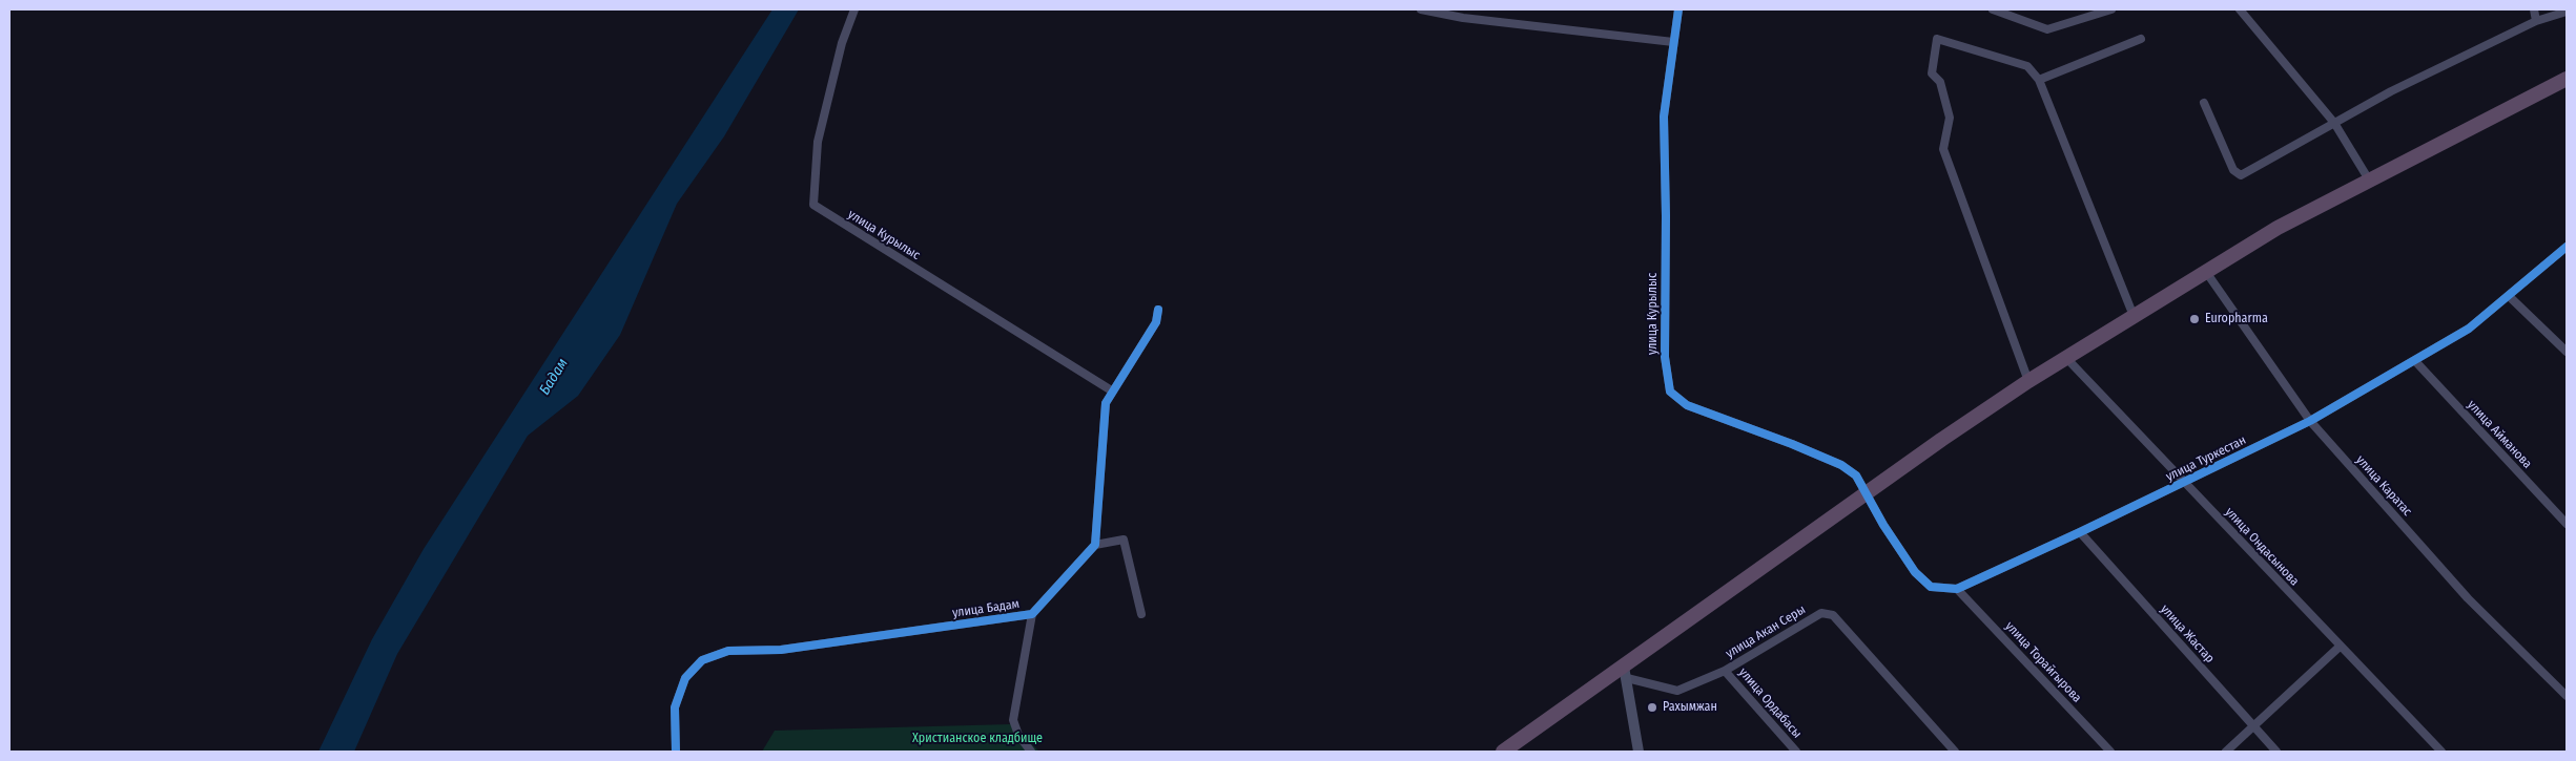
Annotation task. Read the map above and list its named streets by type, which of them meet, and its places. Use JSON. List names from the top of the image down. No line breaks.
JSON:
{"streets":{"street":["улица Курылыс","улица Айманова","улица Туркестан","улица Каратас","улица Ондасынова","улица Бадам","улица Акан Серы","улица Жастар","улица Торайгырова","улица Ордабасы"]},"crossings":[["улица Курылыс","улица Туркестан"],["улица Айманова","улица Туркестан"],["улица Туркестан","улица Каратас"],["улица Туркестан","улица Ондасынова"],["улица Туркестан","улица Жастар"],["улица Туркестан","улица Торайгырова"],["улица Акан Серы","улица Ордабасы"]],"water":["Бадам"],"parks":["Христианское кладбище"],"places":["Europharma","Рахымжан"]}
